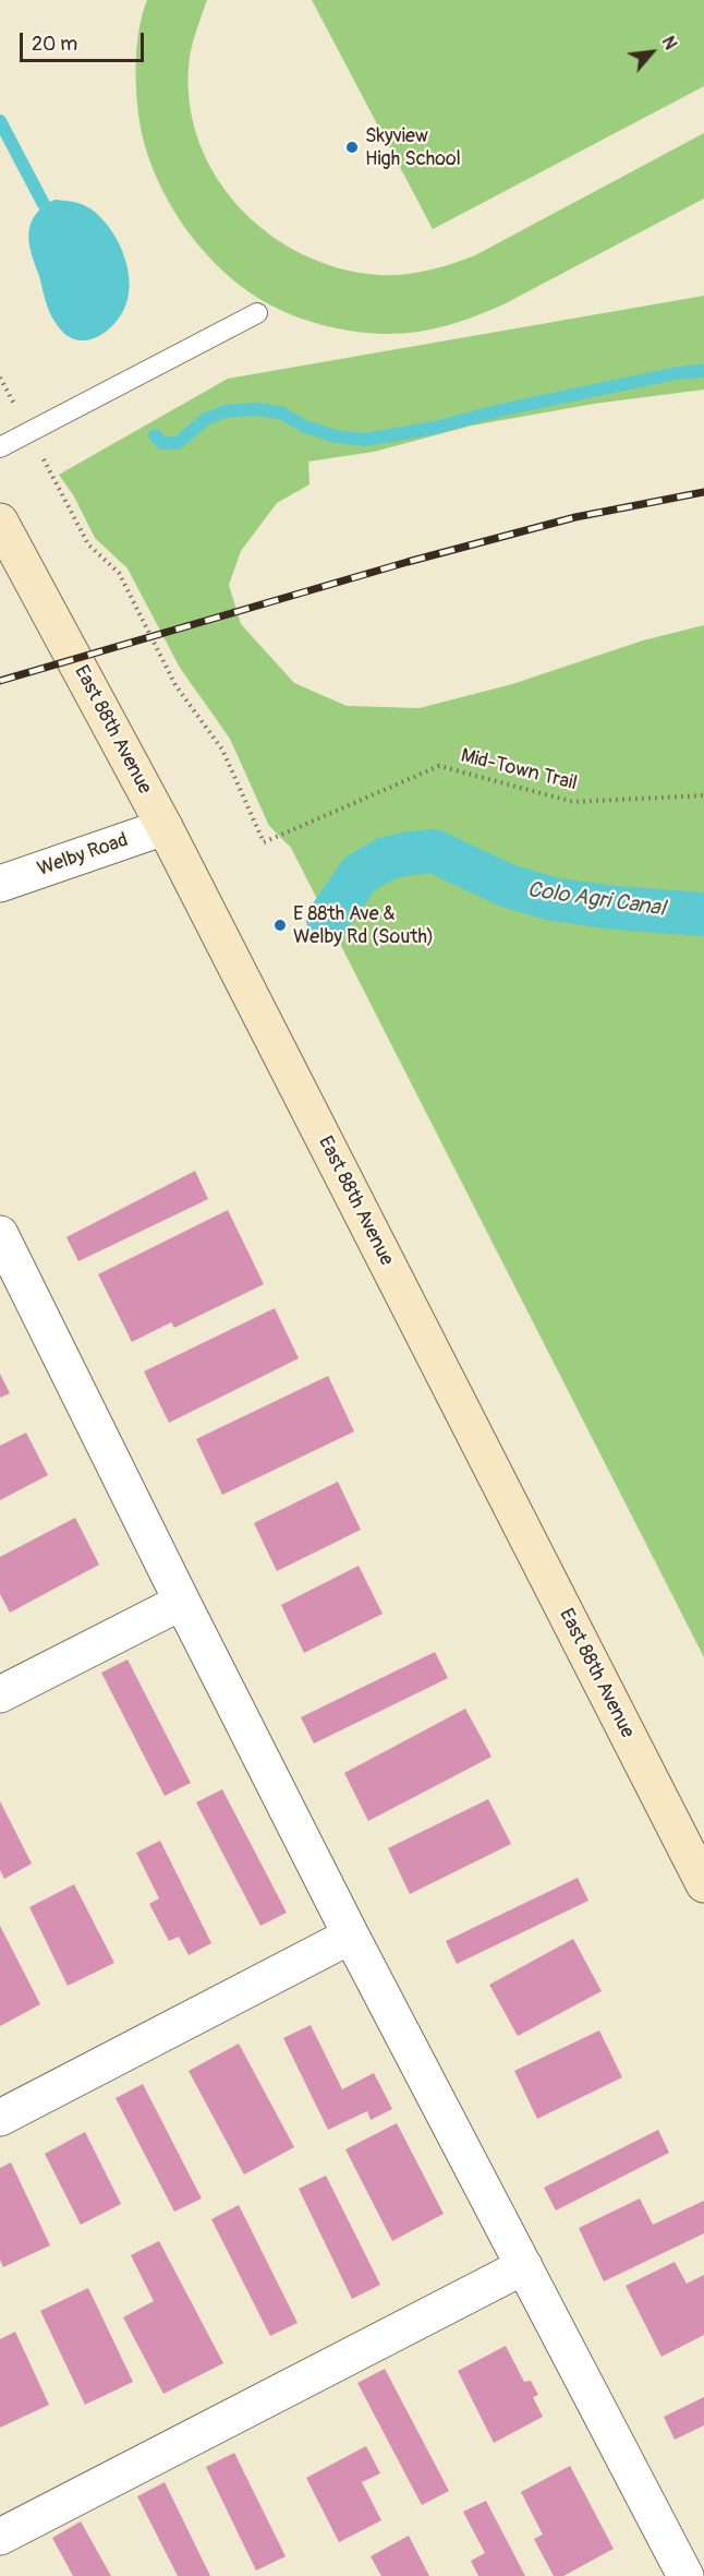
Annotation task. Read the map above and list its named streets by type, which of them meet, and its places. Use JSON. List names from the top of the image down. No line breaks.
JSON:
{"streets":{"main road":["East 88th Avenue"],"street":["Welby Road"],"path":["Mid-Town Trail"]},"crossings":[["East 88th Avenue","Welby Road"]],"water":["Colo Agri Canal"],"places":["Skyview High School","E 88th Ave & Welby Rd (South)"],"scale_bar":"20 m","north":"top right"}
